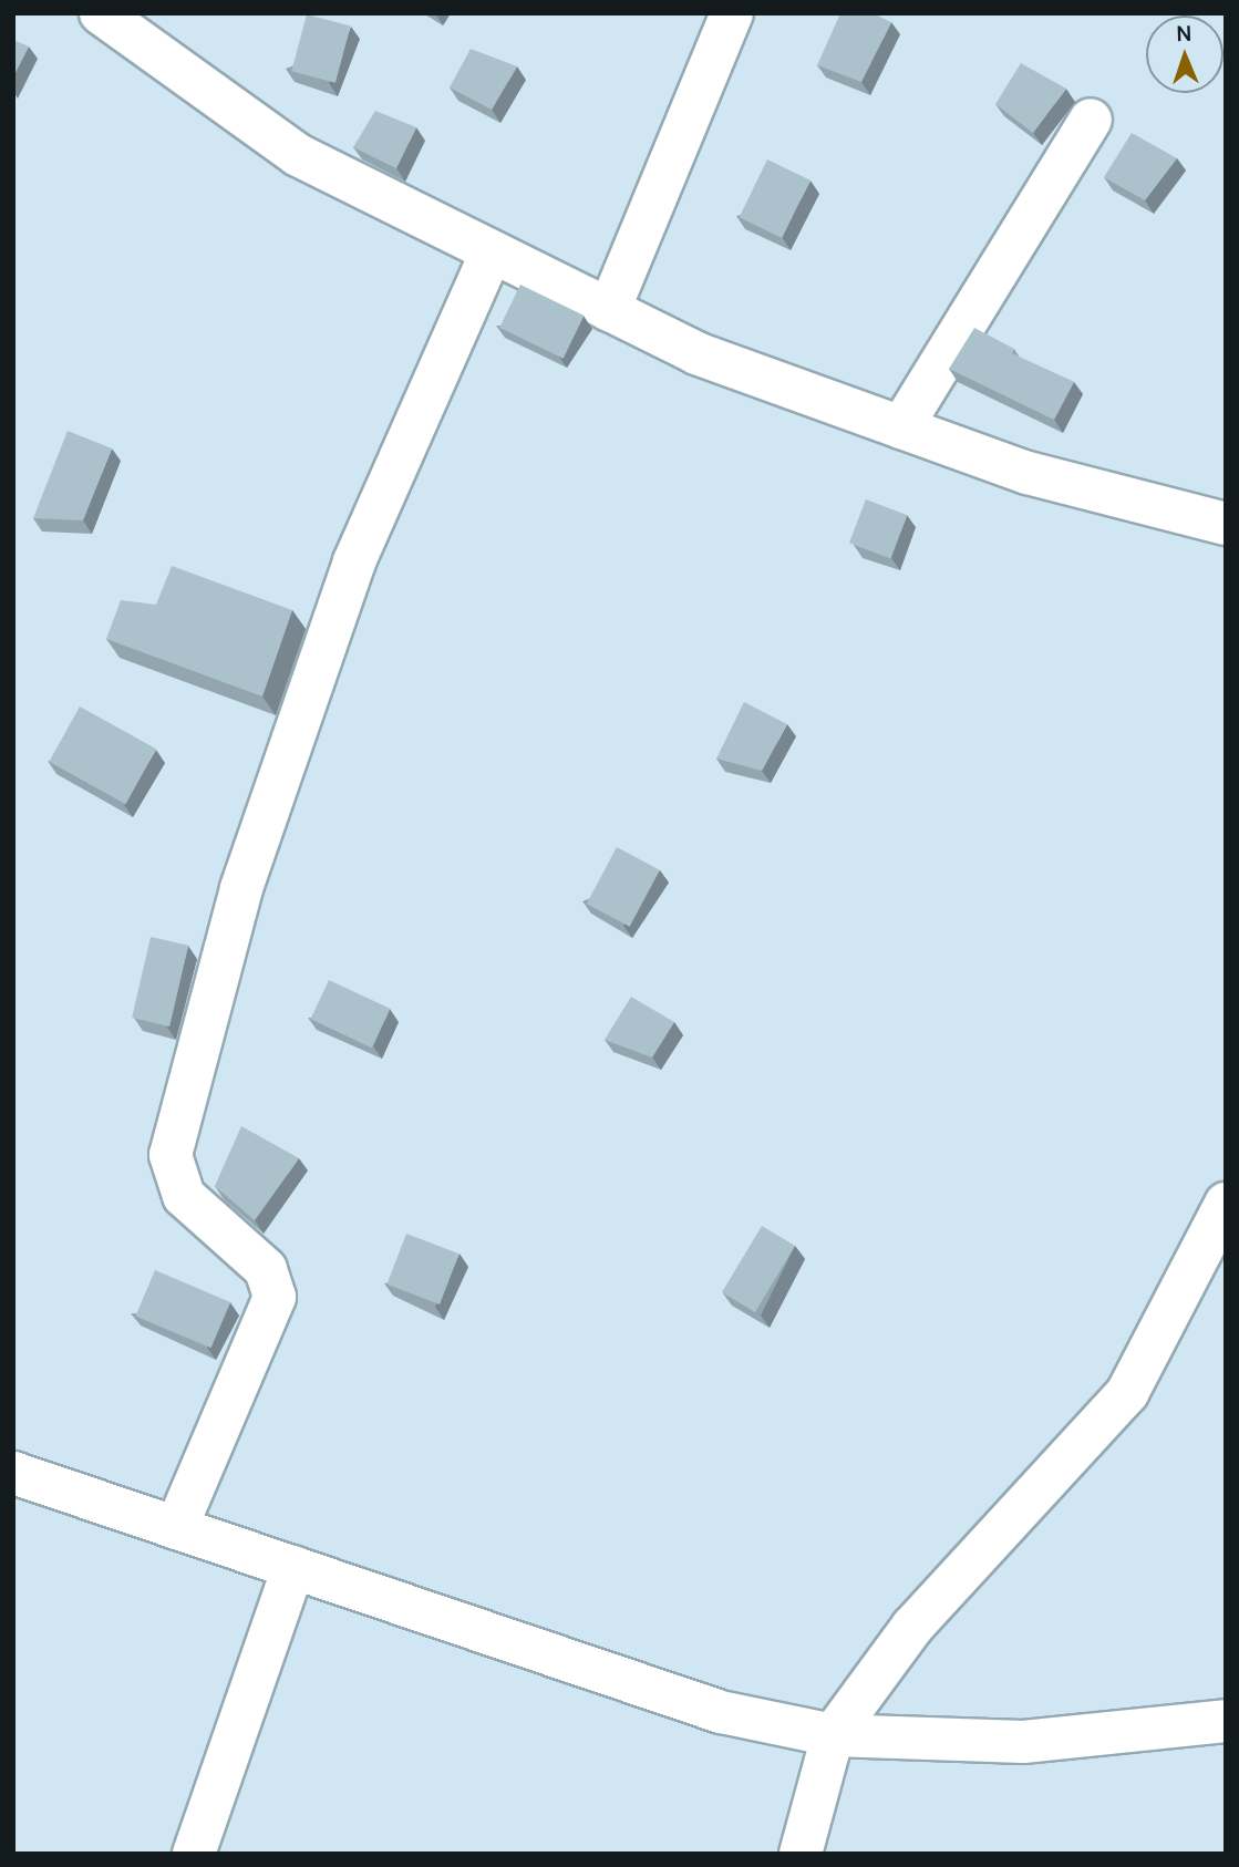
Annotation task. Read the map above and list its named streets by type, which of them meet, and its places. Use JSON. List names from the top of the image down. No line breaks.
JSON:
{"north":"top"}
